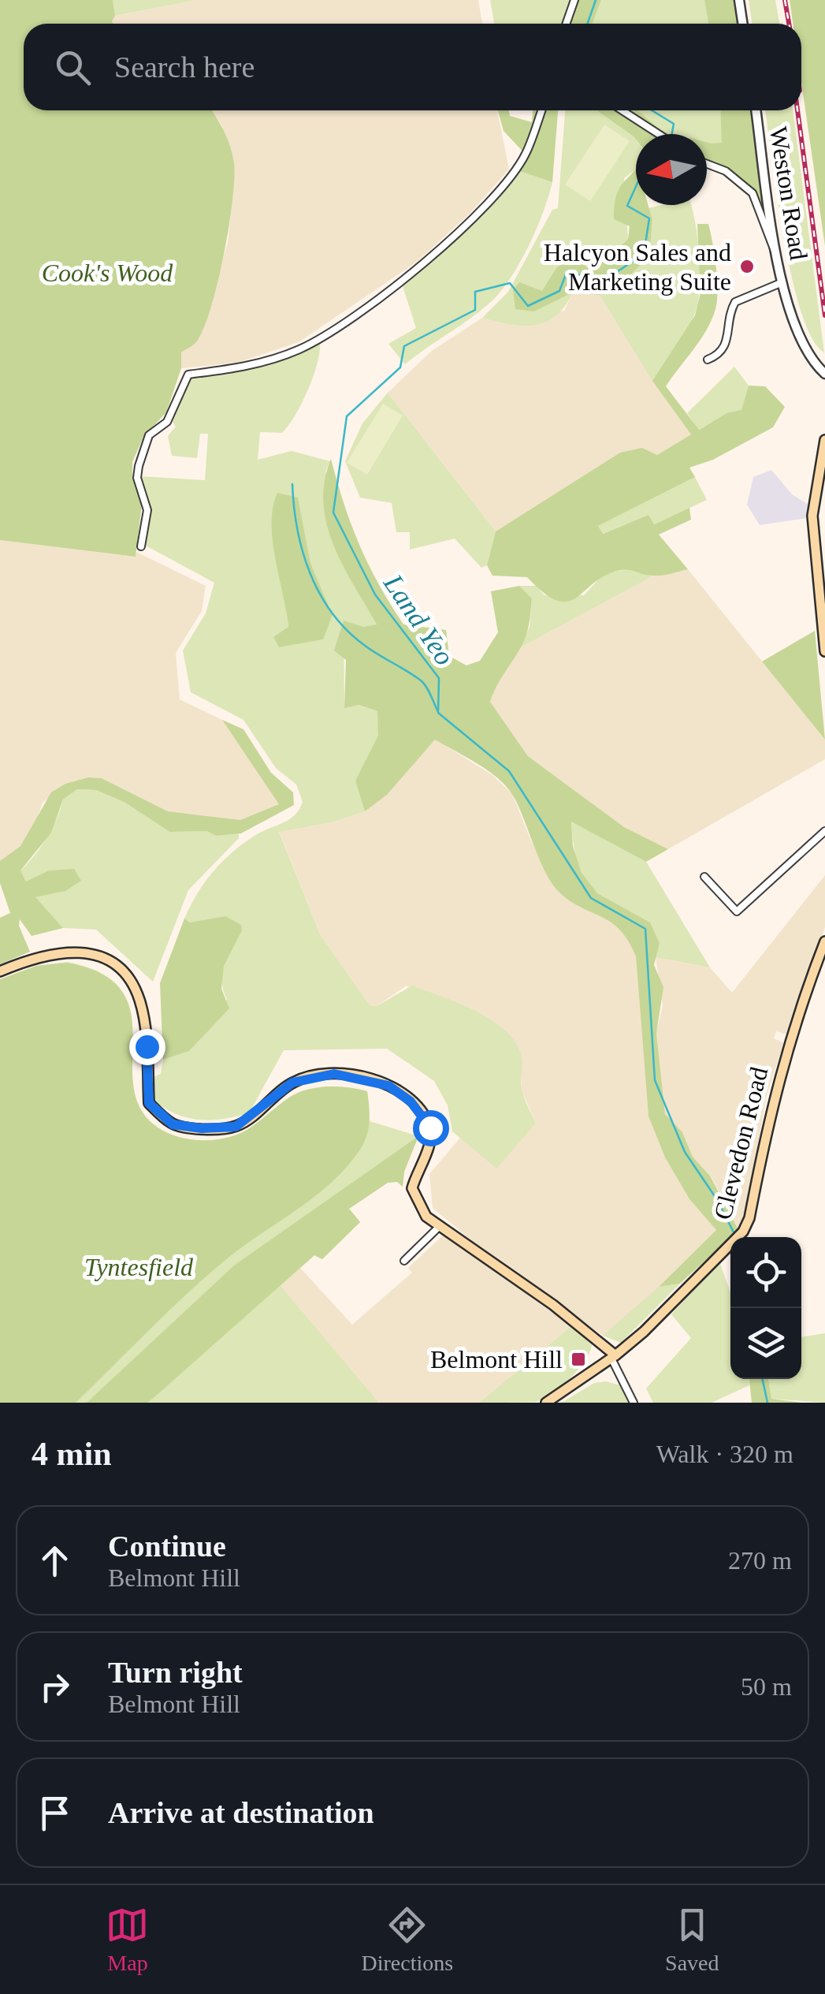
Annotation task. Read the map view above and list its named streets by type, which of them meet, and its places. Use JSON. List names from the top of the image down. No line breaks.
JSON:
{"streets":{"main road":["Clevedon Road"],"street":["Weston Road"]},"water":["Land Yeo"],"parks":["Cook's Wood","Tyntesfield"],"places":{"other":["Halcyon Sales and Marketing Suite"],"transit":["Belmont Hill"]},"north":"left","page":{"search":"Search here","heading":["4 min","Walk · 320 m"],"list":[["Continue","Belmont Hill","270 m"],["Turn right","Belmont Hill","50 m"],"Arrive at destination"],"nav":["Map","Directions","Saved"]}}
